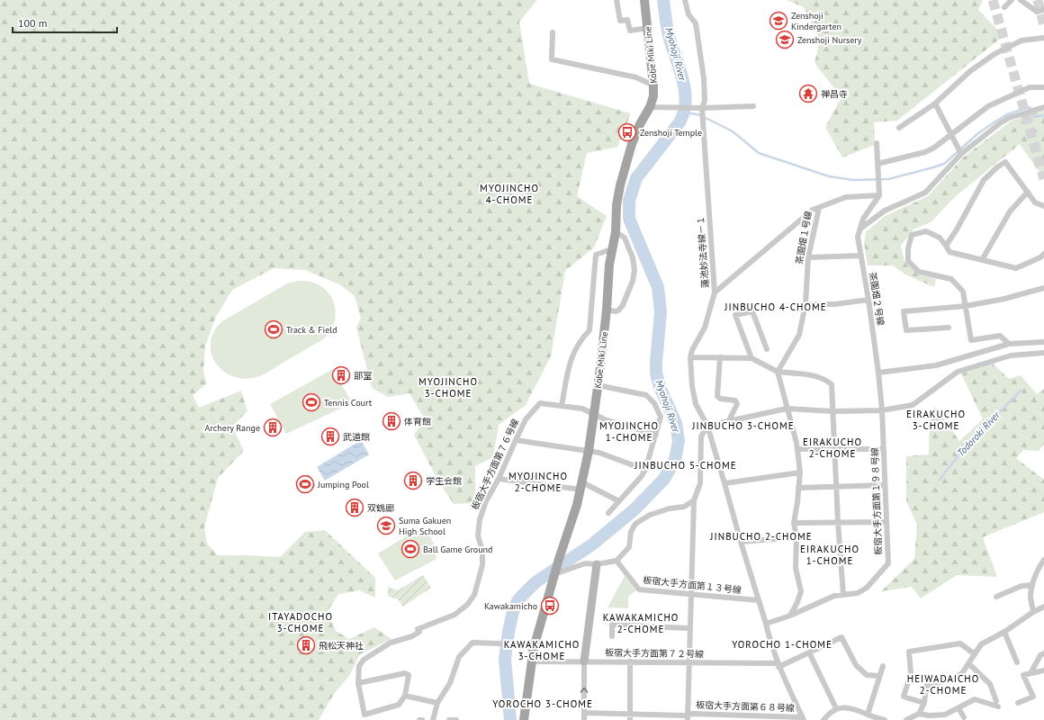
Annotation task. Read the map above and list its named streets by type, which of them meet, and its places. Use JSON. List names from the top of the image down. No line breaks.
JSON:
{"streets":{"main road":["Kobe Miki Line"],"street":["茶園畑１号線","蓮池妙法寺線－１","茶園畑２号線","板宿大手方面第７６号線","板宿大手方面第１９８号線","板宿大手方面第１３号線","板宿大手方面第７２号線","板宿大手方面第６８号線"]},"crossings":[["Kobe Miki Line","板宿大手方面第７６号線"],["Kobe Miki Line","板宿大手方面第７２号線"],["蓮池妙法寺線－１","板宿大手方面第１９８号線"],["蓮池妙法寺線－１","板宿大手方面第１３号線"],["蓮池妙法寺線－１","板宿大手方面第７２号線"],["蓮池妙法寺線－１","板宿大手方面第６８号線"],["茶園畑２号線","板宿大手方面第１９８号線"]],"districts":["MYOJINCHO 4-CHOME","JINBUCHO 4-CHOME","MYOJINCHO 3-CHOME","EIRAKUCHO 3-CHOME","MYOJINCHO 1-CHOME","JINBUCHO 3-CHOME","EIRAKUCHO 2-CHOME","JINBUCHO 5-CHOME","MYOJINCHO 2-CHOME","JINBUCHO 2-CHOME","EIRAKUCHO 1-CHOME","ITAYADOCHO 3-CHOME","KAWAKAMICHO 2-CHOME","KAWAKAMICHO 3-CHOME","YOROCHO 1-CHOME","HEIWADAICHO 2-CHOME","YOROCHO 3-CHOME"],"water":["Myohoji River","Todoroki River"],"places":{"school or university":["Zenshoji Kindergarten","Zenshoji Nursery","Suma Gakuen High School"],"temple":["禅昌寺"],"bus stop":["Zenshoji Temple","Kawakamicho"],"sports":["Track & Field","Tennis Court","Jumping Pool","Ball Game Ground"],"building":["部室","体育館","Archery Range","武道館","学生会館","双鶴廊","飛松天神社"]},"scale_bar":"100 m"}
